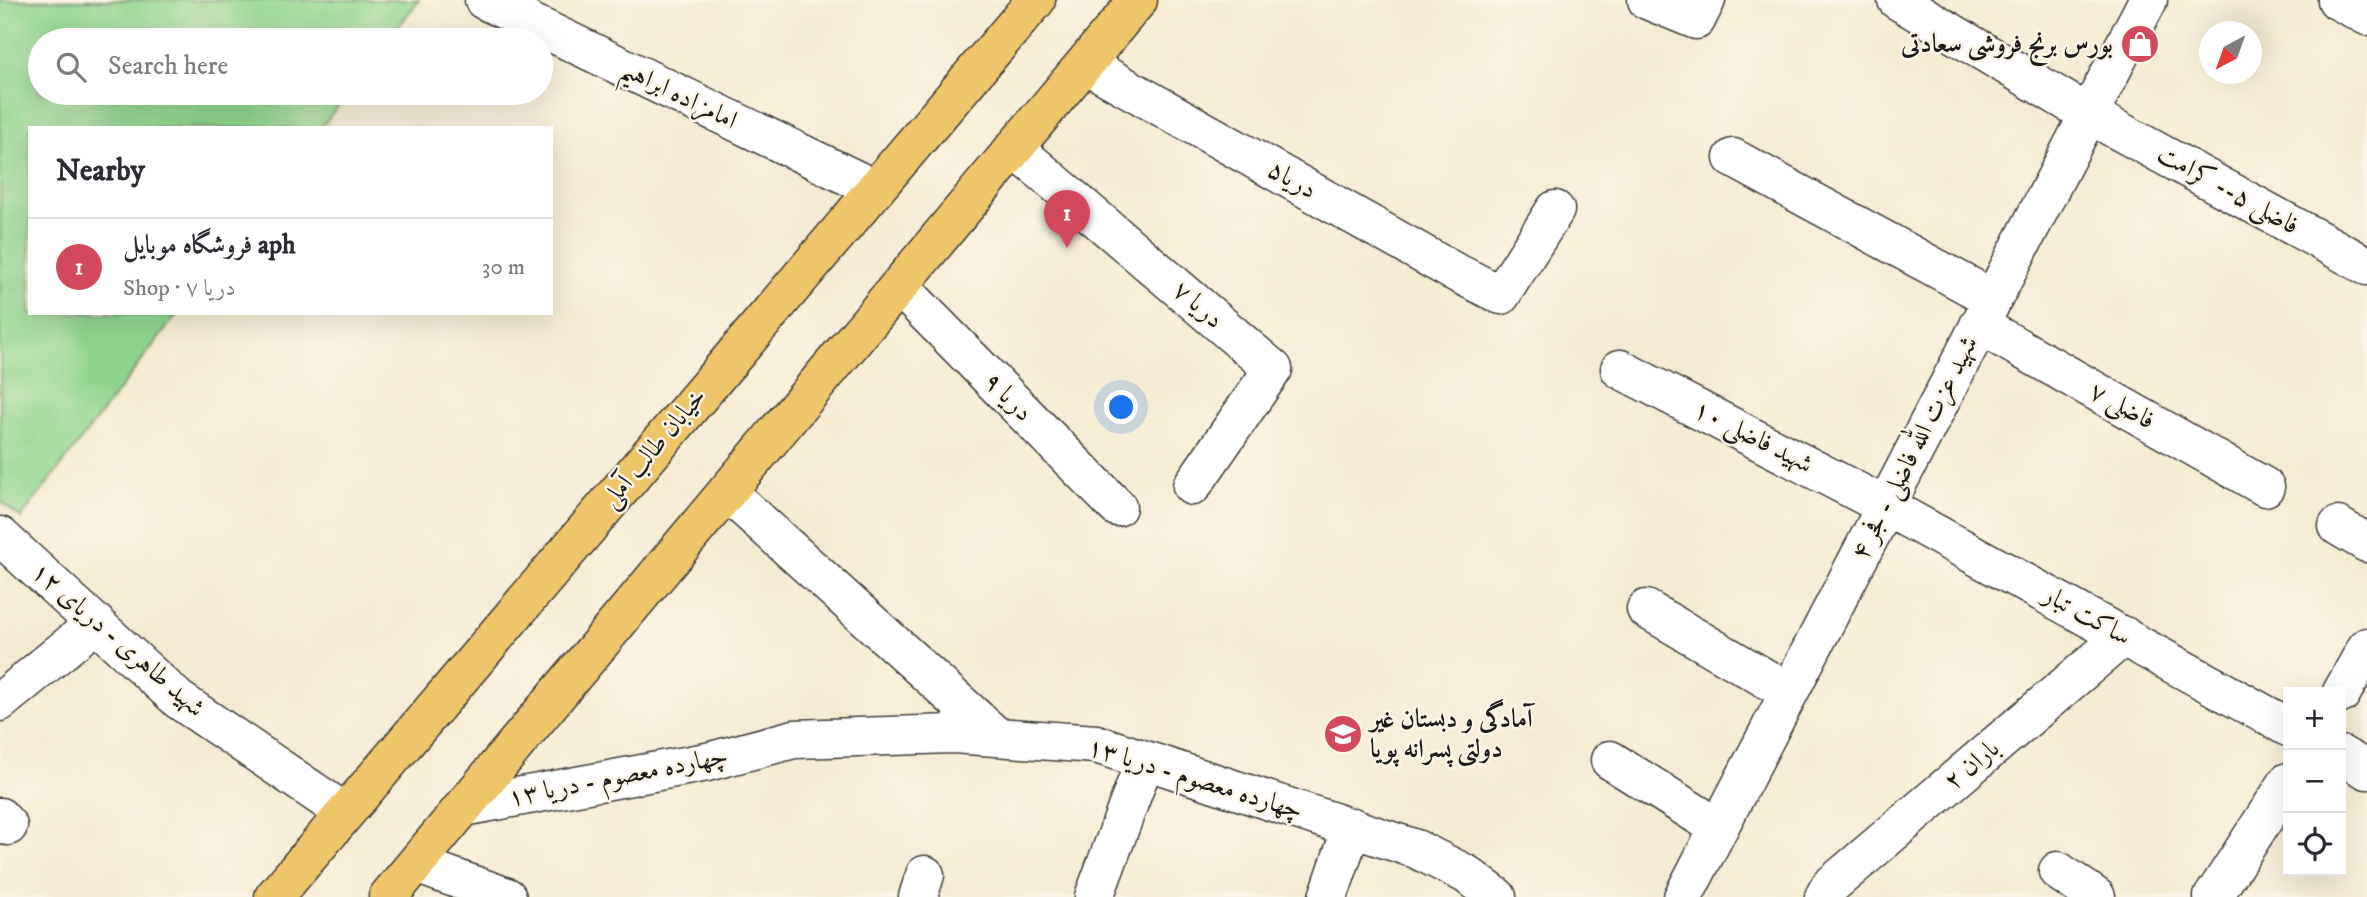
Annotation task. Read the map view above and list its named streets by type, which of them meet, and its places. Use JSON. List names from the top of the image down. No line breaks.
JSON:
{"streets":{"main road":["خیابان طالب آملی"],"street":["امامزاده ابراهیم","دریا۵","فاضلی ۵-- کرامت","دریا ۷","دریا ۹","فاضلی ۷","شهید فاضلی ۱۰","شهید عزت الله فاضلی - فجر ۴","ساکت تبار","شهید طاهری - دریای ۱۲","باران ۲","چهارده معصوم - دریا ۱۳"]},"crossings":[["امامزاده ابراهیم","خیابان طالب آملی"],["فاضلی ۵-- کرامت","شهید عزت الله فاضلی - فجر ۴"],["فاضلی ۷","شهید عزت الله فاضلی - فجر ۴"],["شهید فاضلی ۱۰","شهید عزت الله فاضلی - فجر ۴"],["شهید فاضلی ۱۰","ساکت تبار"],["خیابان طالب آملی","شهید طاهری - دریای ۱۲"],["شهید عزت الله فاضلی - فجر ۴","ساکت تبار"],["ساکت تبار","باران ۲"]],"places":{"shop":["بورس برنج فروشی سعادتی"],"school or university":["آمادگی و دبستان غیر دولتی پسرانه پویا"]},"north":"bottom left","page":{"search":"Search here","heading":"Nearby","pins":"1","list":[{"mark":"1","name":"فروشگاه موبایل aph","note":"Shop · دریا ۷","value":"30 m"}],"map_buttons":["+","−"]}}
